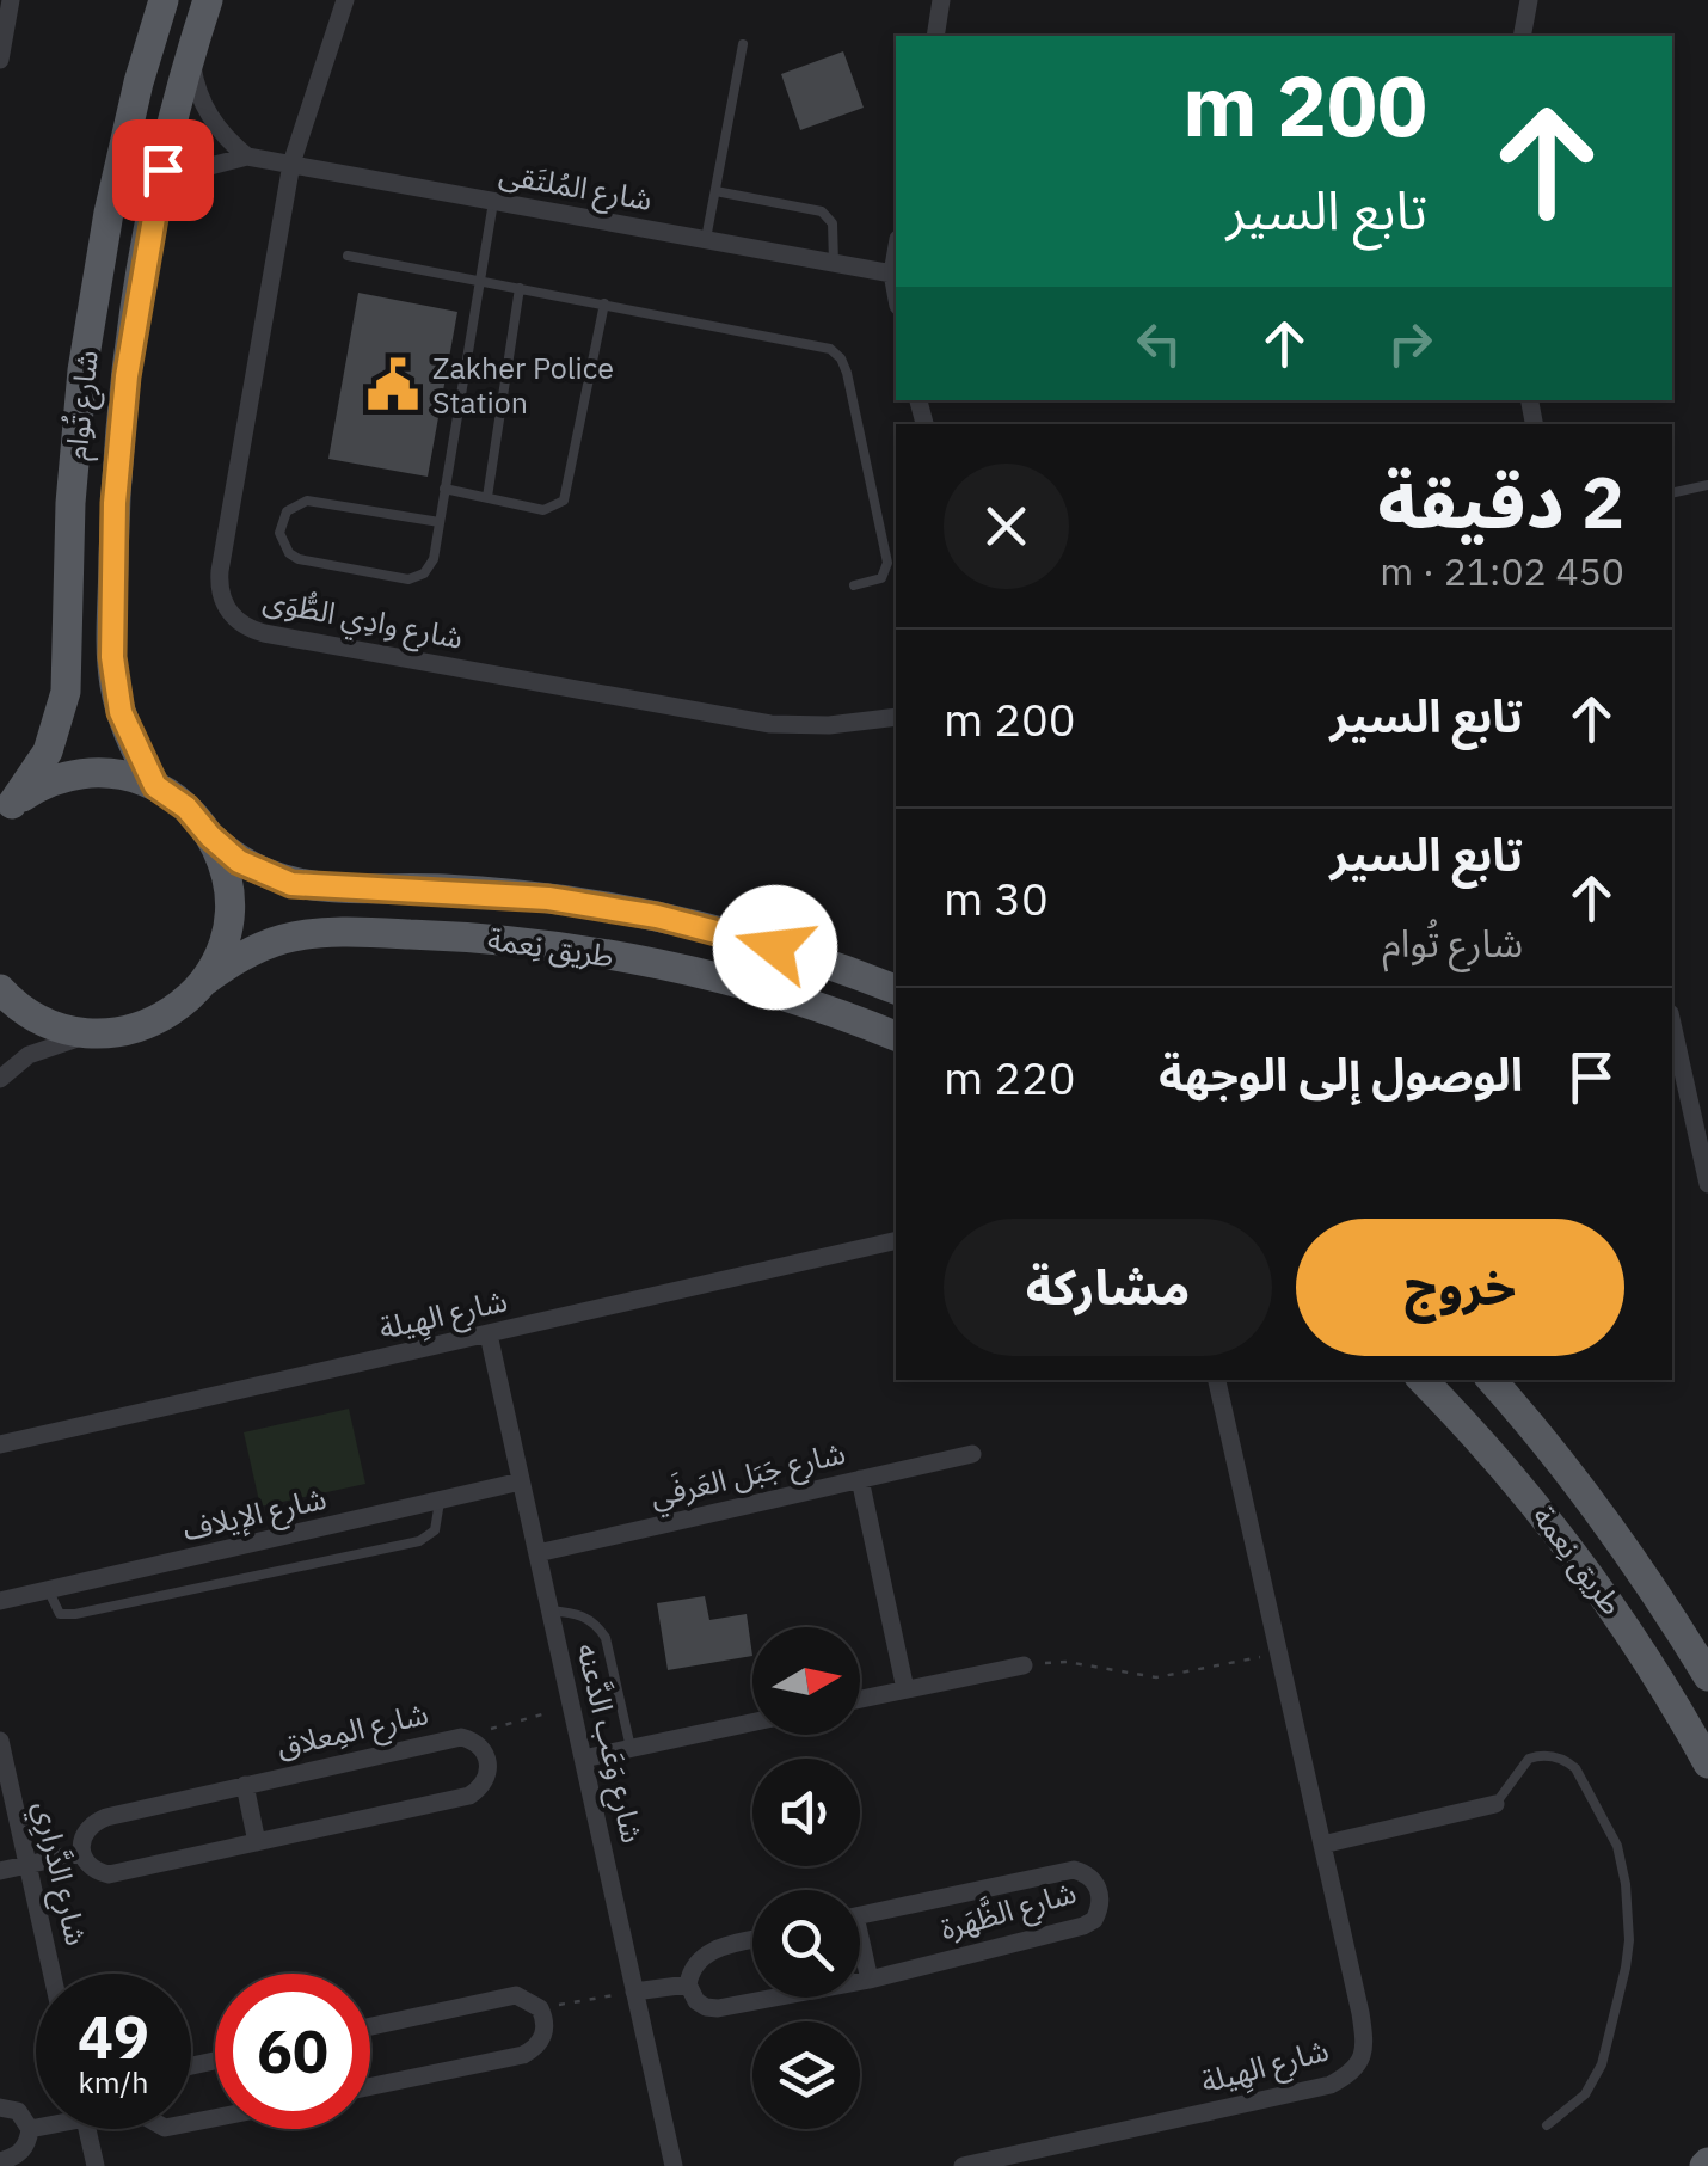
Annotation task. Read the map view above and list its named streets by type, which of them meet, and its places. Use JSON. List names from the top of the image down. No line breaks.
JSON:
{"streets":{"main road":["شارع تُوام","طريق نِعمة"],"street":["شارع المُلتَقى","شارع وادِي الطُّوَى","شارع الهِيلة","شارع جَبَل العَرفَي","شارع الإيلاف","شارع المِعلاق","شارع وَعَب الدَّعنه","شارع الدَّرارِي","شارع الظَّهَرة"]},"crossings":[["شارع المُلتَقى","شارع تُوام"],["شارع المُلتَقى","شارع وادِي الطُّوَى"],["شارع تُوام","طريق نِعمة"],["شارع الهِيلة","شارع وَعَب الدَّعنه"],["شارع جَبَل العَرفَي","شارع وَعَب الدَّعنه"],["شارع الإيلاف","شارع وَعَب الدَّعنه"]],"places":{"public building":["Zakher Police Station"]},"north":"right","page":{"turn":["200 m","تابع السير"],"heading":["2 دقيقة","450 m · 21:02"],"list":[{"name":"تابع السير","value":"200 m"},{"name":"تابع السير","note":"شارع تُوام","value":"30 m"},{"name":"الوصول إلى الوجهة","value":"220 m"}],"buttons":["خروج","مشاركة"],"speed":"49 km/h","limit":"60"}}
